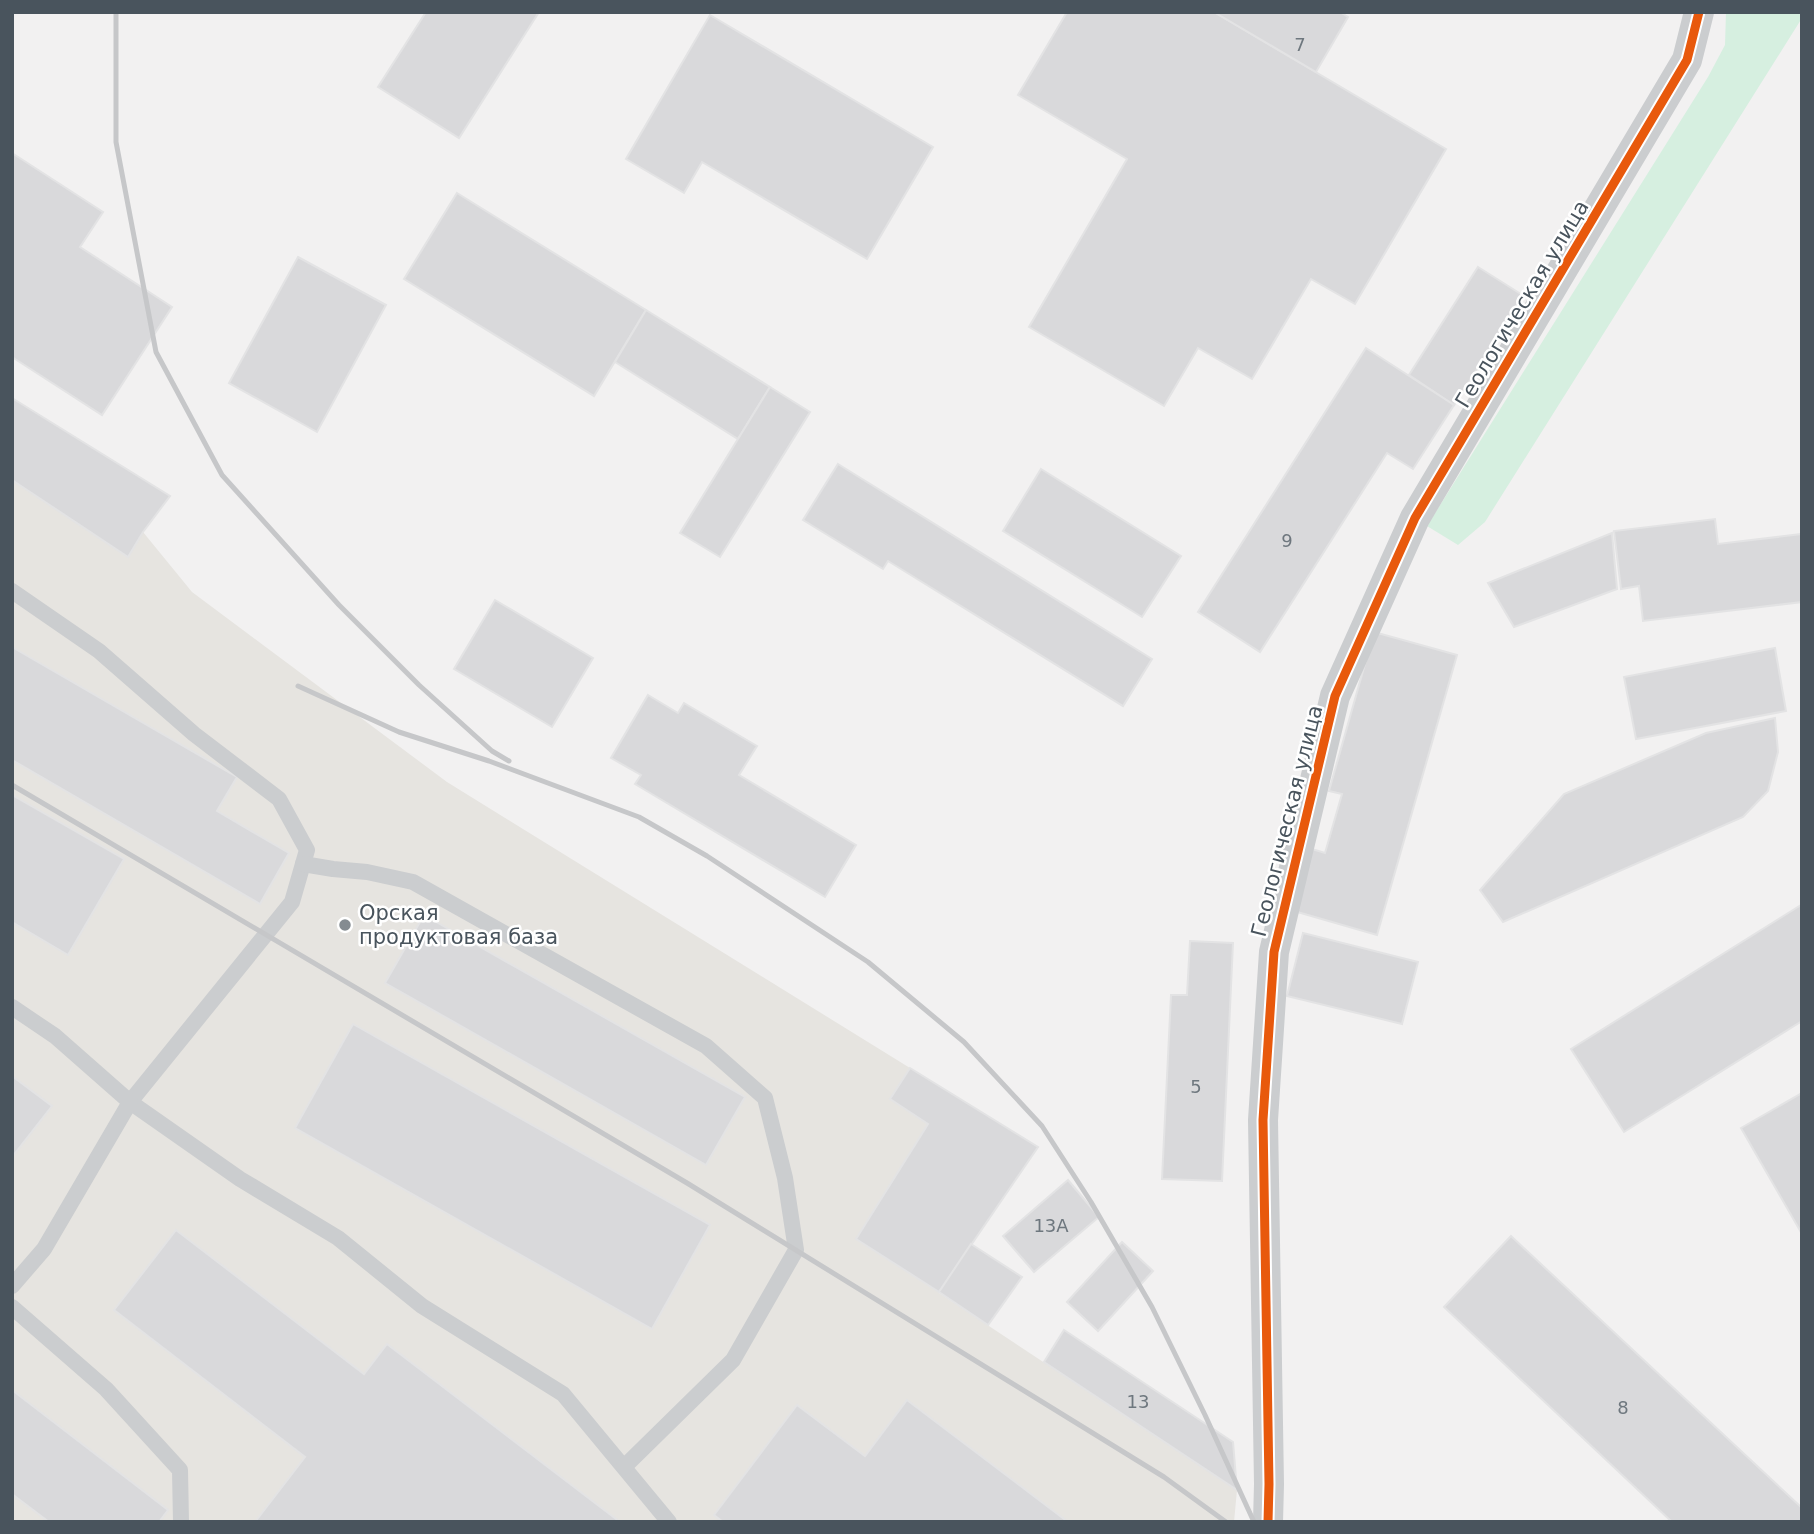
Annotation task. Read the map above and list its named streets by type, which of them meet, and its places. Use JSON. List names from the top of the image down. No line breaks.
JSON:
{"streets":{"street":["Геологическая улица"]},"places":["Орская продуктовая база"],"house_numbers":["7","9","5","13А","13","8"]}
